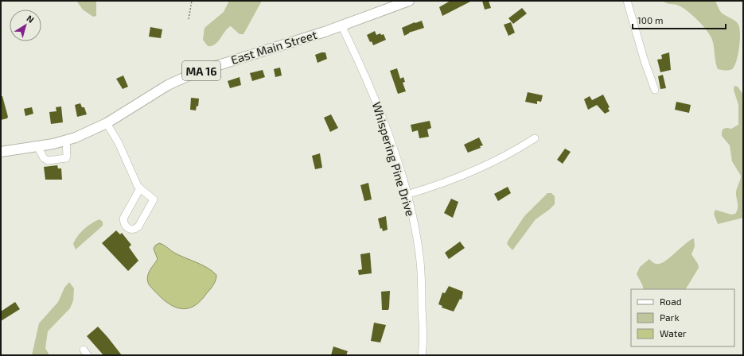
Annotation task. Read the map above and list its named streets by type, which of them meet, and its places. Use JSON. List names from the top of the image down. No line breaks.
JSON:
{"streets":{"main road":["East Main Street","MA 16"],"street":["Whispering Pine Drive"]},"crossings":[["East Main Street","Whispering Pine Drive"]],"legend":["Road","Park","Water"],"scale_bar":"100 m","north":"top right"}
